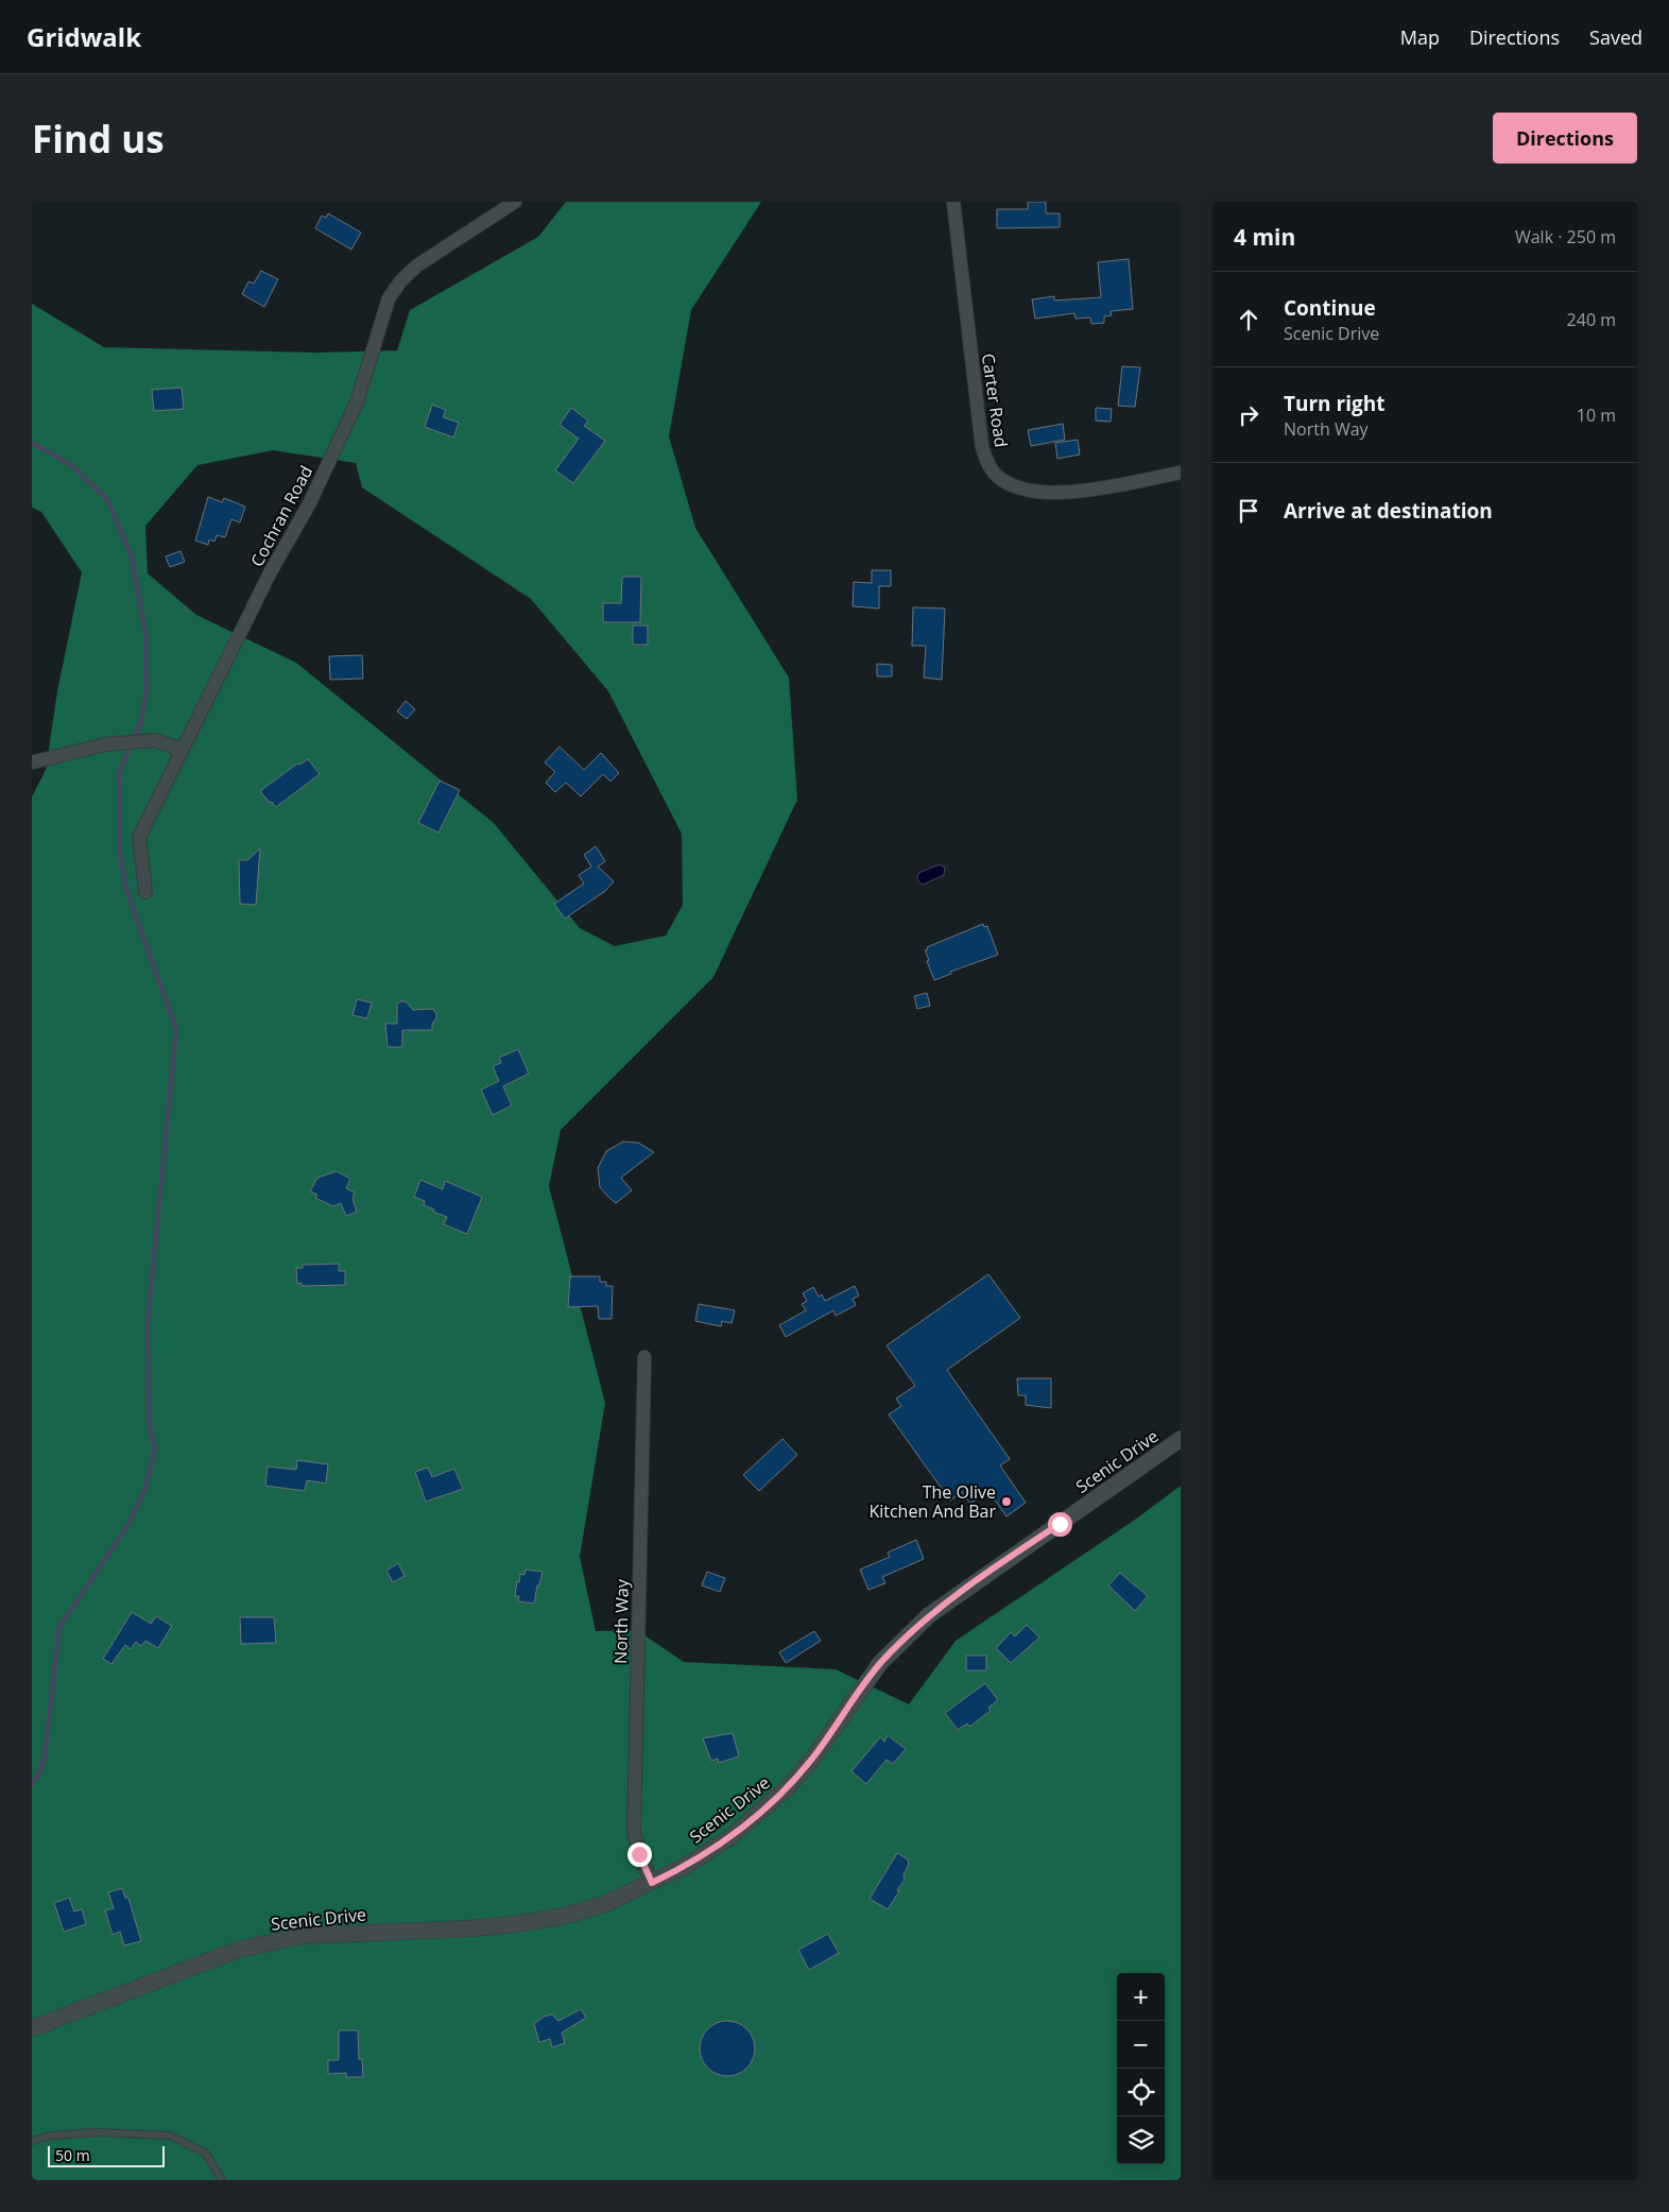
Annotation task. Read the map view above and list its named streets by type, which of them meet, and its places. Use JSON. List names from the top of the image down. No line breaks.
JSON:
{"streets":{"street":["Carter Road","Cochran Road","Scenic Drive","North Way"]},"crossings":[["Scenic Drive","North Way"]],"places":["The Olive Kitchen And Bar"],"scale_bar":"50 m","page":{"header":"Gridwalk","nav":["Map","Directions","Saved"],"buttons":"Directions","title":"Find us","heading":["4 min","Walk · 250 m"],"list":[["Continue","Scenic Drive","240 m"],["Turn right","North Way","10 m"],"Arrive at destination"],"map_buttons":["+","−"],"scale":"50 m"}}
